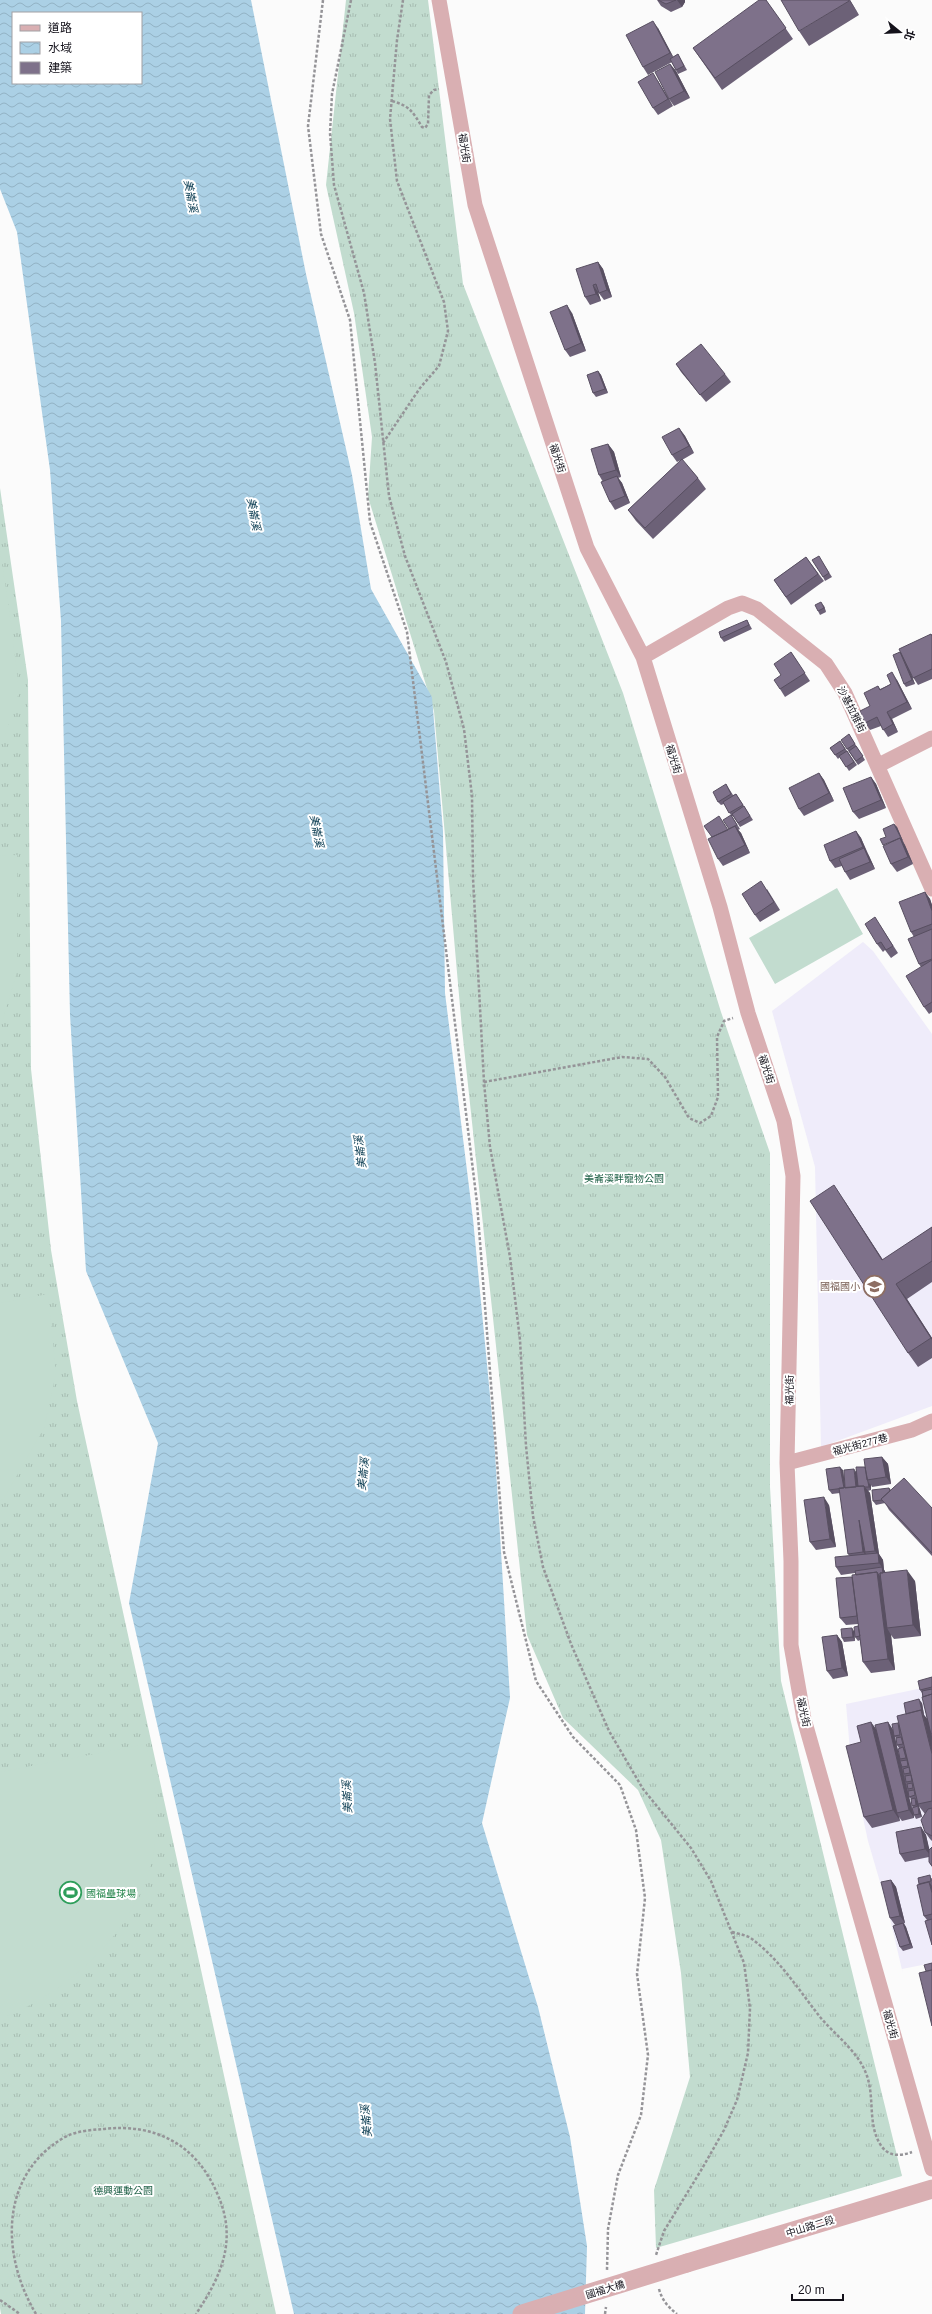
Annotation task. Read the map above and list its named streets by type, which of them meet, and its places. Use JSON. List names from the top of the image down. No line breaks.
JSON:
{"streets":{"street":["福光街","沙基拉雅街","福光街277巷","中山路二段","國福大橋"]},"crossings":[["福光街","沙基拉雅街"],["福光街","福光街277巷"],["中山路二段","國福大橋"]],"water":["美崙溪"],"parks":["美崙溪畔寵物公園","德興運動公園"],"places":{"school or university":["國福國小"],"sports":["國福壘球場"]},"legend":["道路","水域","建築"],"scale_bar":"20 m","north":"right"}
